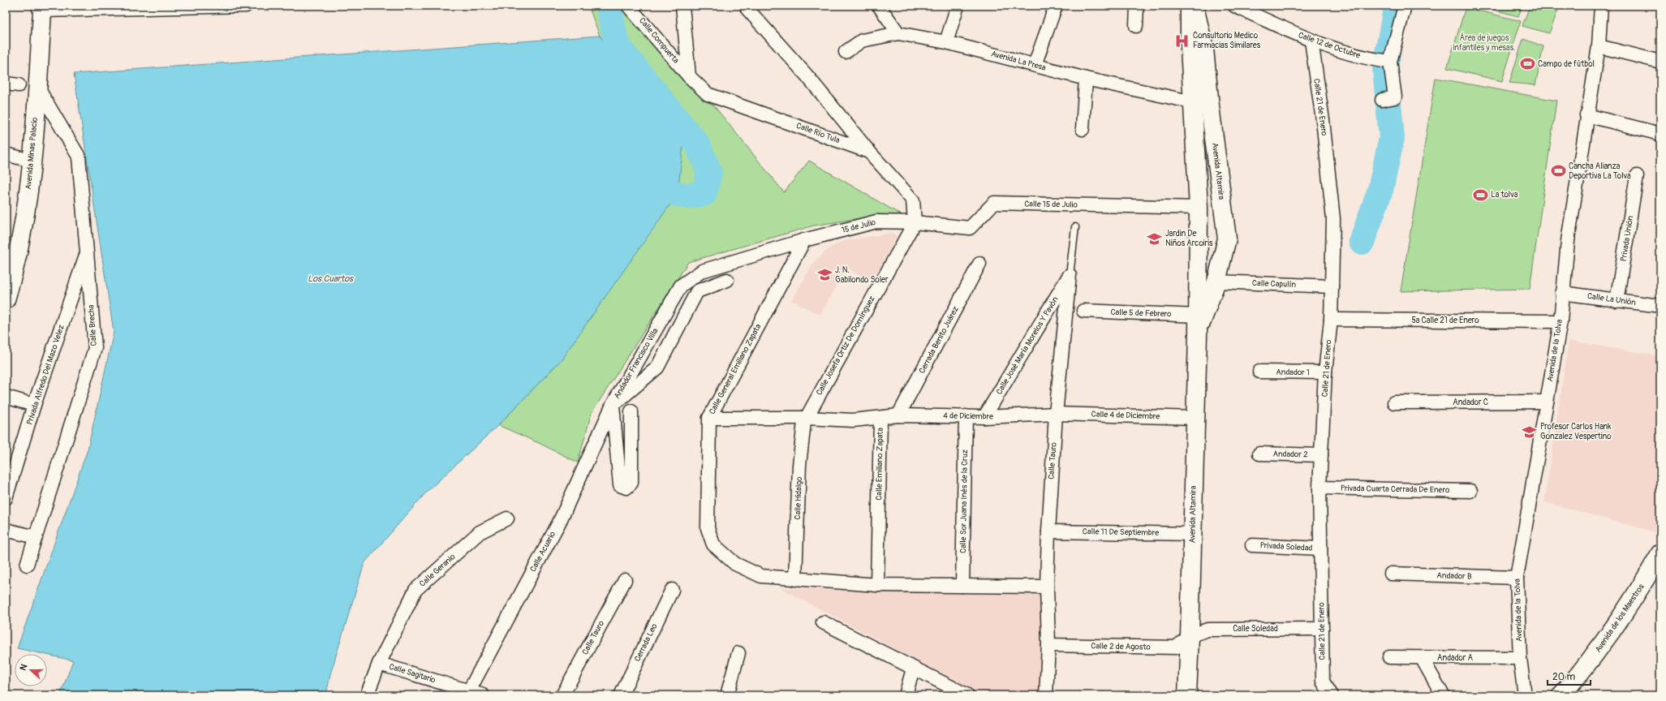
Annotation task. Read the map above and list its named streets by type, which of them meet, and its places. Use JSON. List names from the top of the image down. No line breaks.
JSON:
{"streets":{"street":["Calle Compuerta","Calle 12 de Octubre","Avenida La Presa","Calle 21 de Enero","Calle Río Tula","Avenida Minas Palacio","Avenida Altamira","Calle 15 de Julio","15 de Julio","Privada Unión","Calle Capulín","Calle La Unión","Calle 5 de Febrero","5a Calle 21 de Enero","Calle Brecha","Cerrada Benito Juárez","Calle Josefa Ortiz De Domínguez","Calle José María Morelos Y Pavón","Avenida de la Tolva","Andador Francisco Villa","Calle General Emiliano Zapata","Andador 1","Privada Alfredo Del Mazo Velez","Andador C","Calle 4 de Diciembre","4 de Diciembre","Andador 2","Calle Tauro","Calle Emiliano Zapata","Privada Cuarta Cerrada De Enero","Calle Hidalgo","Calle Sor Juana Inés de la Cruz","Calle 11 De Septiembre","Privada Soledad","Calle Acuario","Calle Geranio","Andador B","Avenida de los Maestros","Calle Soledad","Cerrada Leo","Calle 2 de Agosto","Andador A","Calle Sagitario"]},"crossings":[["Calle Compuerta","Calle Río Tula"],["Calle 12 de Octubre","Calle 21 de Enero"],["Avenida La Presa","Avenida Altamira"],["Calle 21 de Enero","Calle Capulín"],["Calle 21 de Enero","5a Calle 21 de Enero"],["Calle 21 de Enero","Andador 1"],["Calle 21 de Enero","Andador 2"],["Calle 21 de Enero","Privada Cuarta Cerrada De Enero"],["Calle 21 de Enero","Privada Soledad"],["Calle 21 de Enero","Calle Soledad"],["Calle Río Tula","Calle 15 de Julio"],["Calle Río Tula","15 de Julio"],["Calle Río Tula","Calle Josefa Ortiz De Domínguez"],["Avenida Minas Palacio","Calle Brecha"],["Avenida Altamira","Calle 15 de Julio"],["Avenida Altamira","Calle Capulín"],["Avenida Altamira","Calle 5 de Febrero"],["Avenida Altamira","Calle 4 de Diciembre"],["Avenida Altamira","Calle 11 De Septiembre"],["Avenida Altamira","Calle Soledad"],["Avenida Altamira","Calle 2 de Agosto"],["Calle 15 de Julio","15 de Julio"],["Calle 15 de Julio","Calle Josefa Ortiz De Domínguez"],["15 de Julio","Calle Josefa Ortiz De Domínguez"],["15 de Julio","Andador Francisco Villa"],["15 de Julio","Calle General Emiliano Zapata"],["Privada Unión","Calle La Unión"],["Calle La Unión","Avenida de la Tolva"],["5a Calle 21 de Enero","Avenida de la Tolva"],["Calle Brecha","Privada Alfredo Del Mazo Velez"],["Cerrada Benito Juárez","4 de Diciembre"],["Calle Josefa Ortiz De Domínguez","Calle Emiliano Zapata"],["Calle Josefa Ortiz De Domínguez","Calle Hidalgo"],["Calle José María Morelos Y Pavón","4 de Diciembre"],["Calle José María Morelos Y Pavón","Calle Tauro"],["Avenida de la Tolva","Andador C"],["Avenida de la Tolva","Andador B"],["Avenida de la Tolva","Andador A"],["Andador Francisco Villa","Calle General Emiliano Zapata"],["Andador Francisco Villa","Calle Acuario"],["Calle General Emiliano Zapata","Calle Tauro"],["Calle General Emiliano Zapata","Calle Emiliano Zapata"],["Calle General Emiliano Zapata","Calle Hidalgo"],["Calle General Emiliano Zapata","Calle Sor Juana Inés de la Cruz"],["Calle 4 de Diciembre","4 de Diciembre"],["Calle 4 de Diciembre","Calle Tauro"],["4 de Diciembre","Calle Tauro"],["4 de Diciembre","Calle Emiliano Zapata"],["4 de Diciembre","Calle Sor Juana Inés de la Cruz"],["Calle Tauro","Calle 11 De Septiembre"],["Calle Tauro","Calle 2 de Agosto"],["Calle Emiliano Zapata","Calle Hidalgo"],["Calle Acuario","Calle Sagitario"],["Calle Geranio","Calle Sagitario"],["Calle Soledad","Calle 2 de Agosto"]],"water":["Los Cuartos"],"parks":["Área de juegos infantiles y mesas."],"places":{"hospital":["Consultorio Medico Farmacias Similares"],"sports":["Campo de fútbol","Cancha Alianza Deportiva La Tolva","La tolva"],"school or university":["Jardin De Niños Arcoiris","J. N. Gabilondo Soler","Profesor Carlos Hank Gonzalez Vespertino"]},"scale_bar":"20 m","north":"left"}
